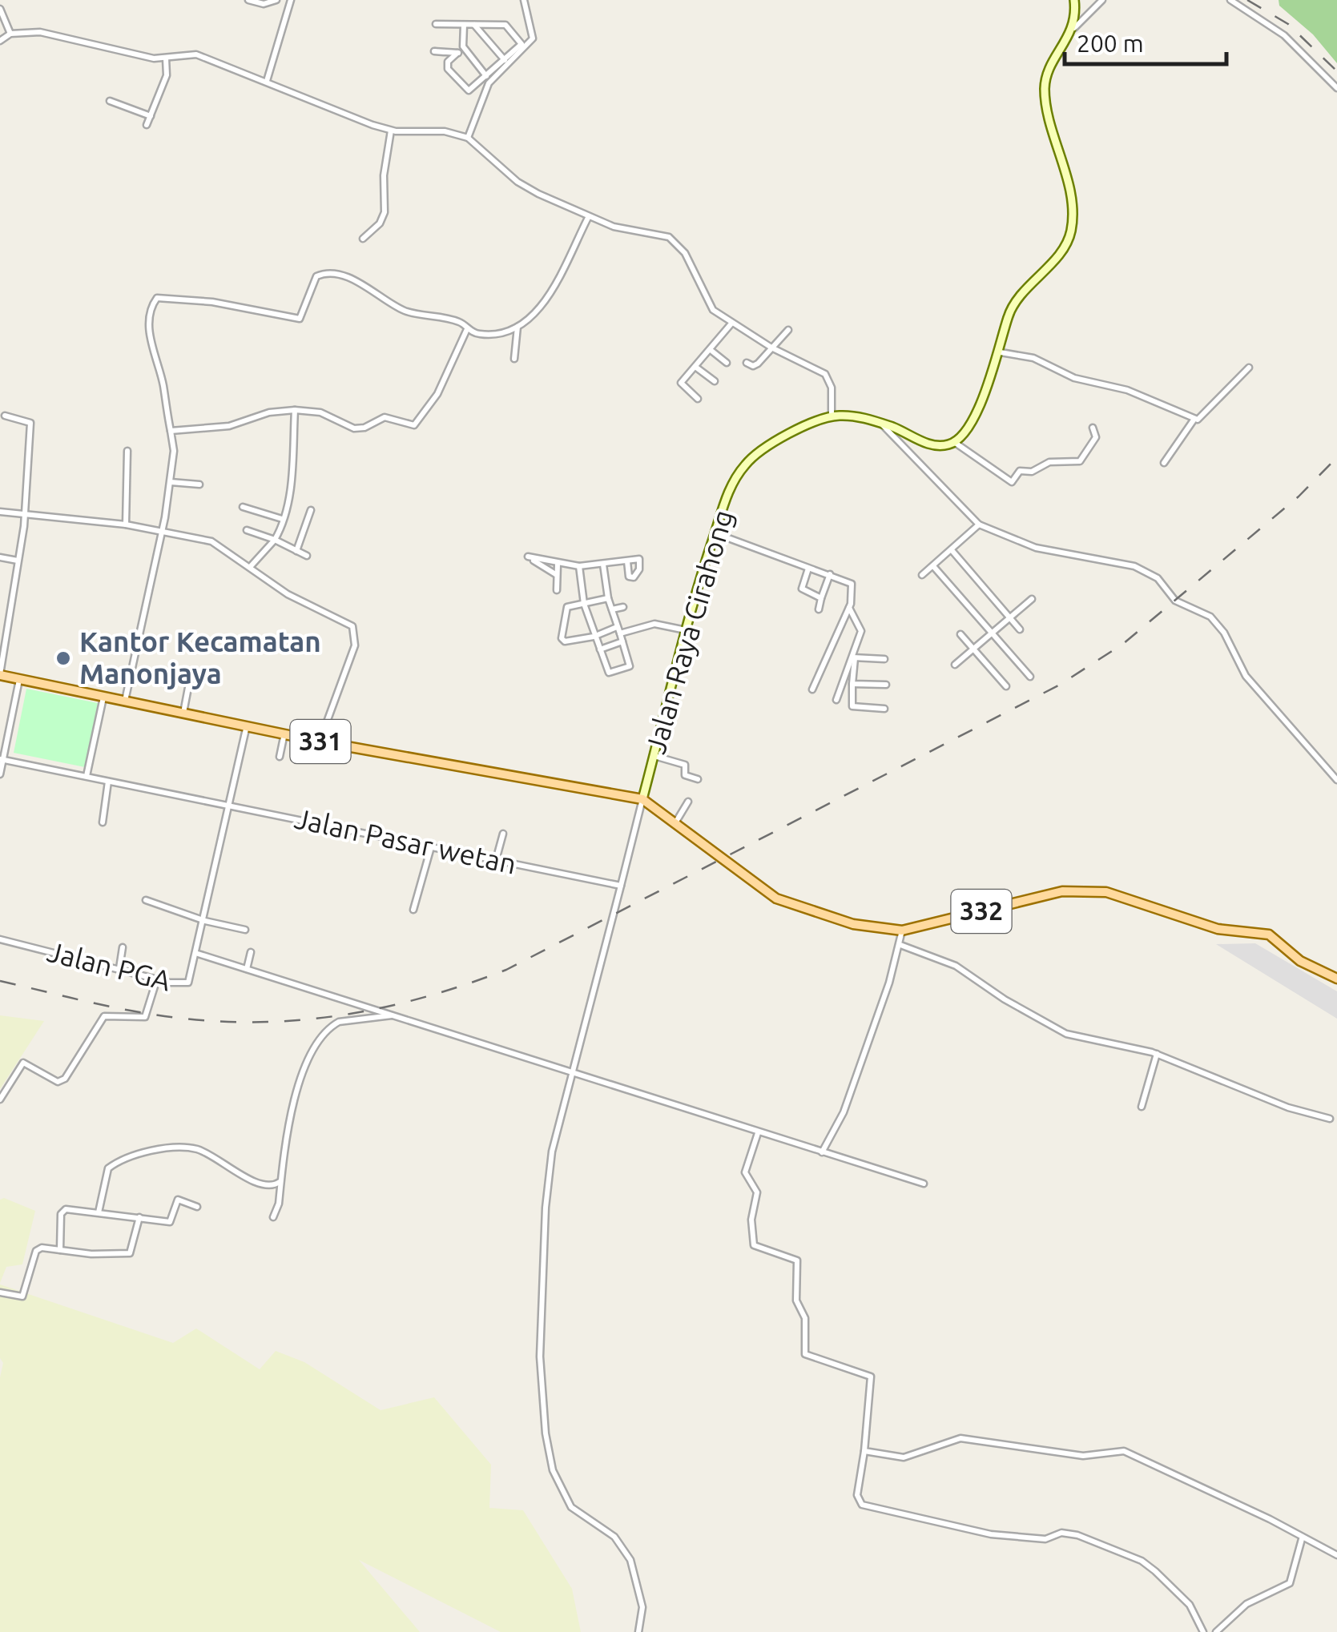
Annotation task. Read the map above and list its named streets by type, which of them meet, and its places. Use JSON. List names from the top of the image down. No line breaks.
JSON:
{"streets":{"main road":["331","332"],"street":["Jalan Raya Cirahong","Jalan Pasar wetan","Jalan PGA"]},"crossings":[["Jalan Raya Cirahong","331"],["Jalan Raya Cirahong","332"],["331","332"]],"places":["Kantor Kecamatan Manonjaya"],"scale_bar":"200 m"}
